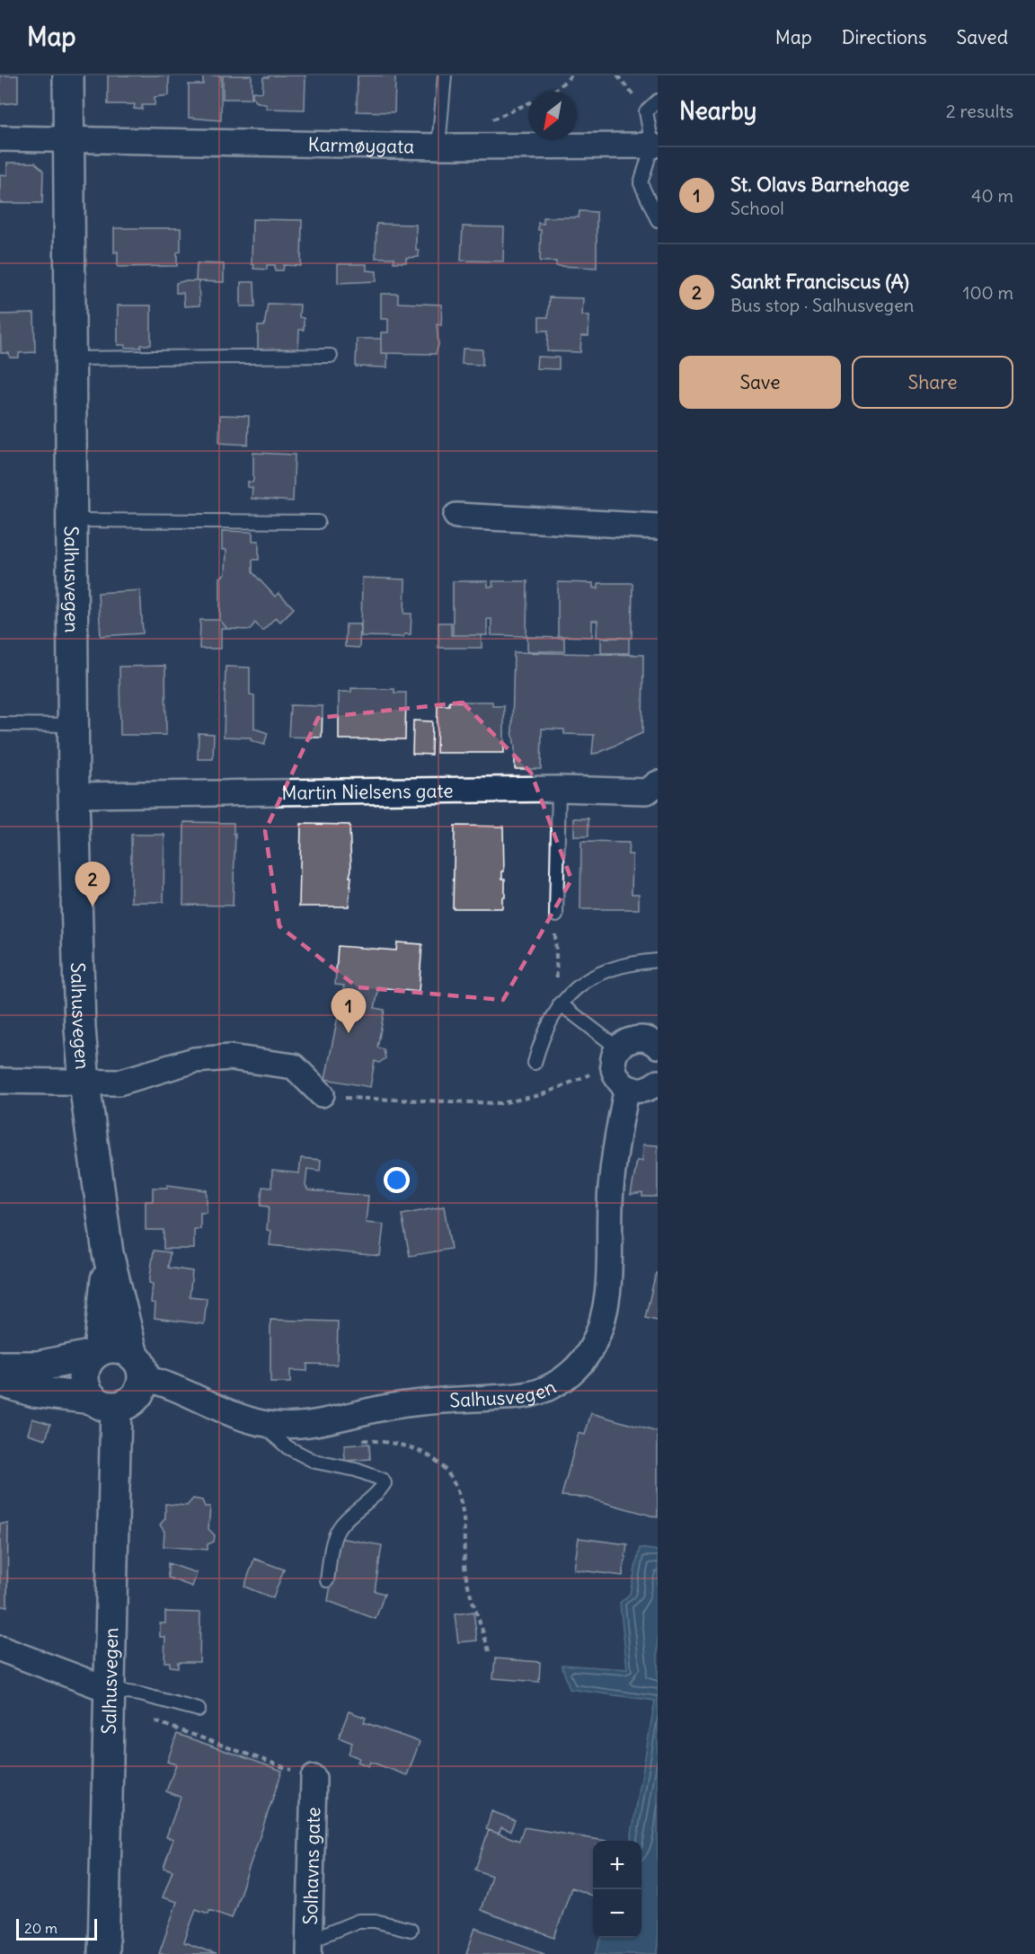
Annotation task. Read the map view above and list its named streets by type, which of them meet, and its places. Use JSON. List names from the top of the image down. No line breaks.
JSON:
{"streets":{"main road":["Salhusvegen"],"street":["Karmøygata","Martin Nielsens gate","Solhavns gate"]},"crossings":[["Karmøygata","Salhusvegen"],["Salhusvegen","Martin Nielsens gate"]],"scale_bar":"20 m","north":"bottom left","page":{"header":"Map","nav":["Map","Directions","Saved"],"heading":["Nearby","2 results"],"list":[{"mark":"1","name":"St. Olavs Barnehage","note":"School","value":"40 m"},{"mark":"2","name":"Sankt Franciscus (A)","note":"Bus stop · Salhusvegen","value":"100 m"}],"buttons":["Save","Share"],"pins":["2","1"],"map_buttons":["+","−"],"scale":"20 m"}}
